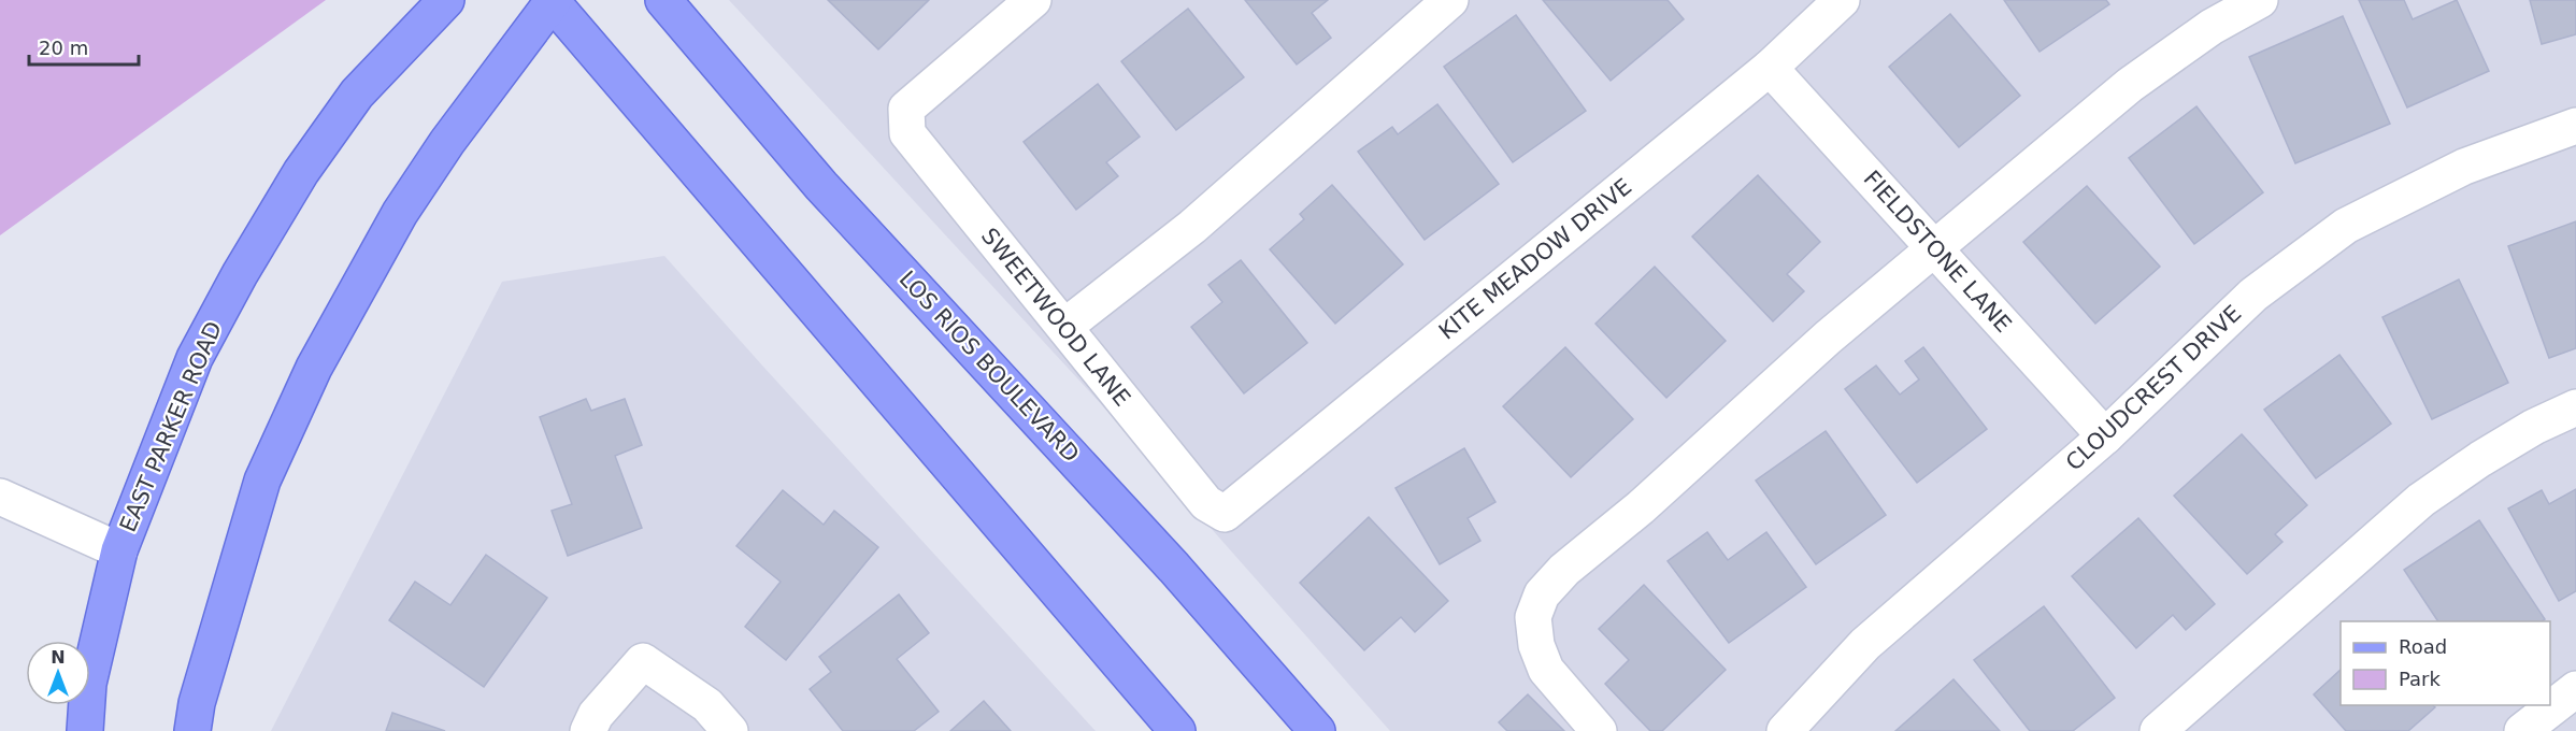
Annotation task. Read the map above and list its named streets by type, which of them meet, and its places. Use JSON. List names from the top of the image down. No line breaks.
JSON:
{"streets":{"main road":["LOS RIOS BOULEVARD","EAST PARKER ROAD"],"street":["FIELDSTONE LANE","KITE MEADOW DRIVE","SWEETWOOD LANE","CLOUDCREST DRIVE"]},"crossings":[["FIELDSTONE LANE","KITE MEADOW DRIVE"],["FIELDSTONE LANE","CLOUDCREST DRIVE"],["KITE MEADOW DRIVE","SWEETWOOD LANE"]],"legend":["Road","Park"],"scale_bar":"20 m","north":"top"}
